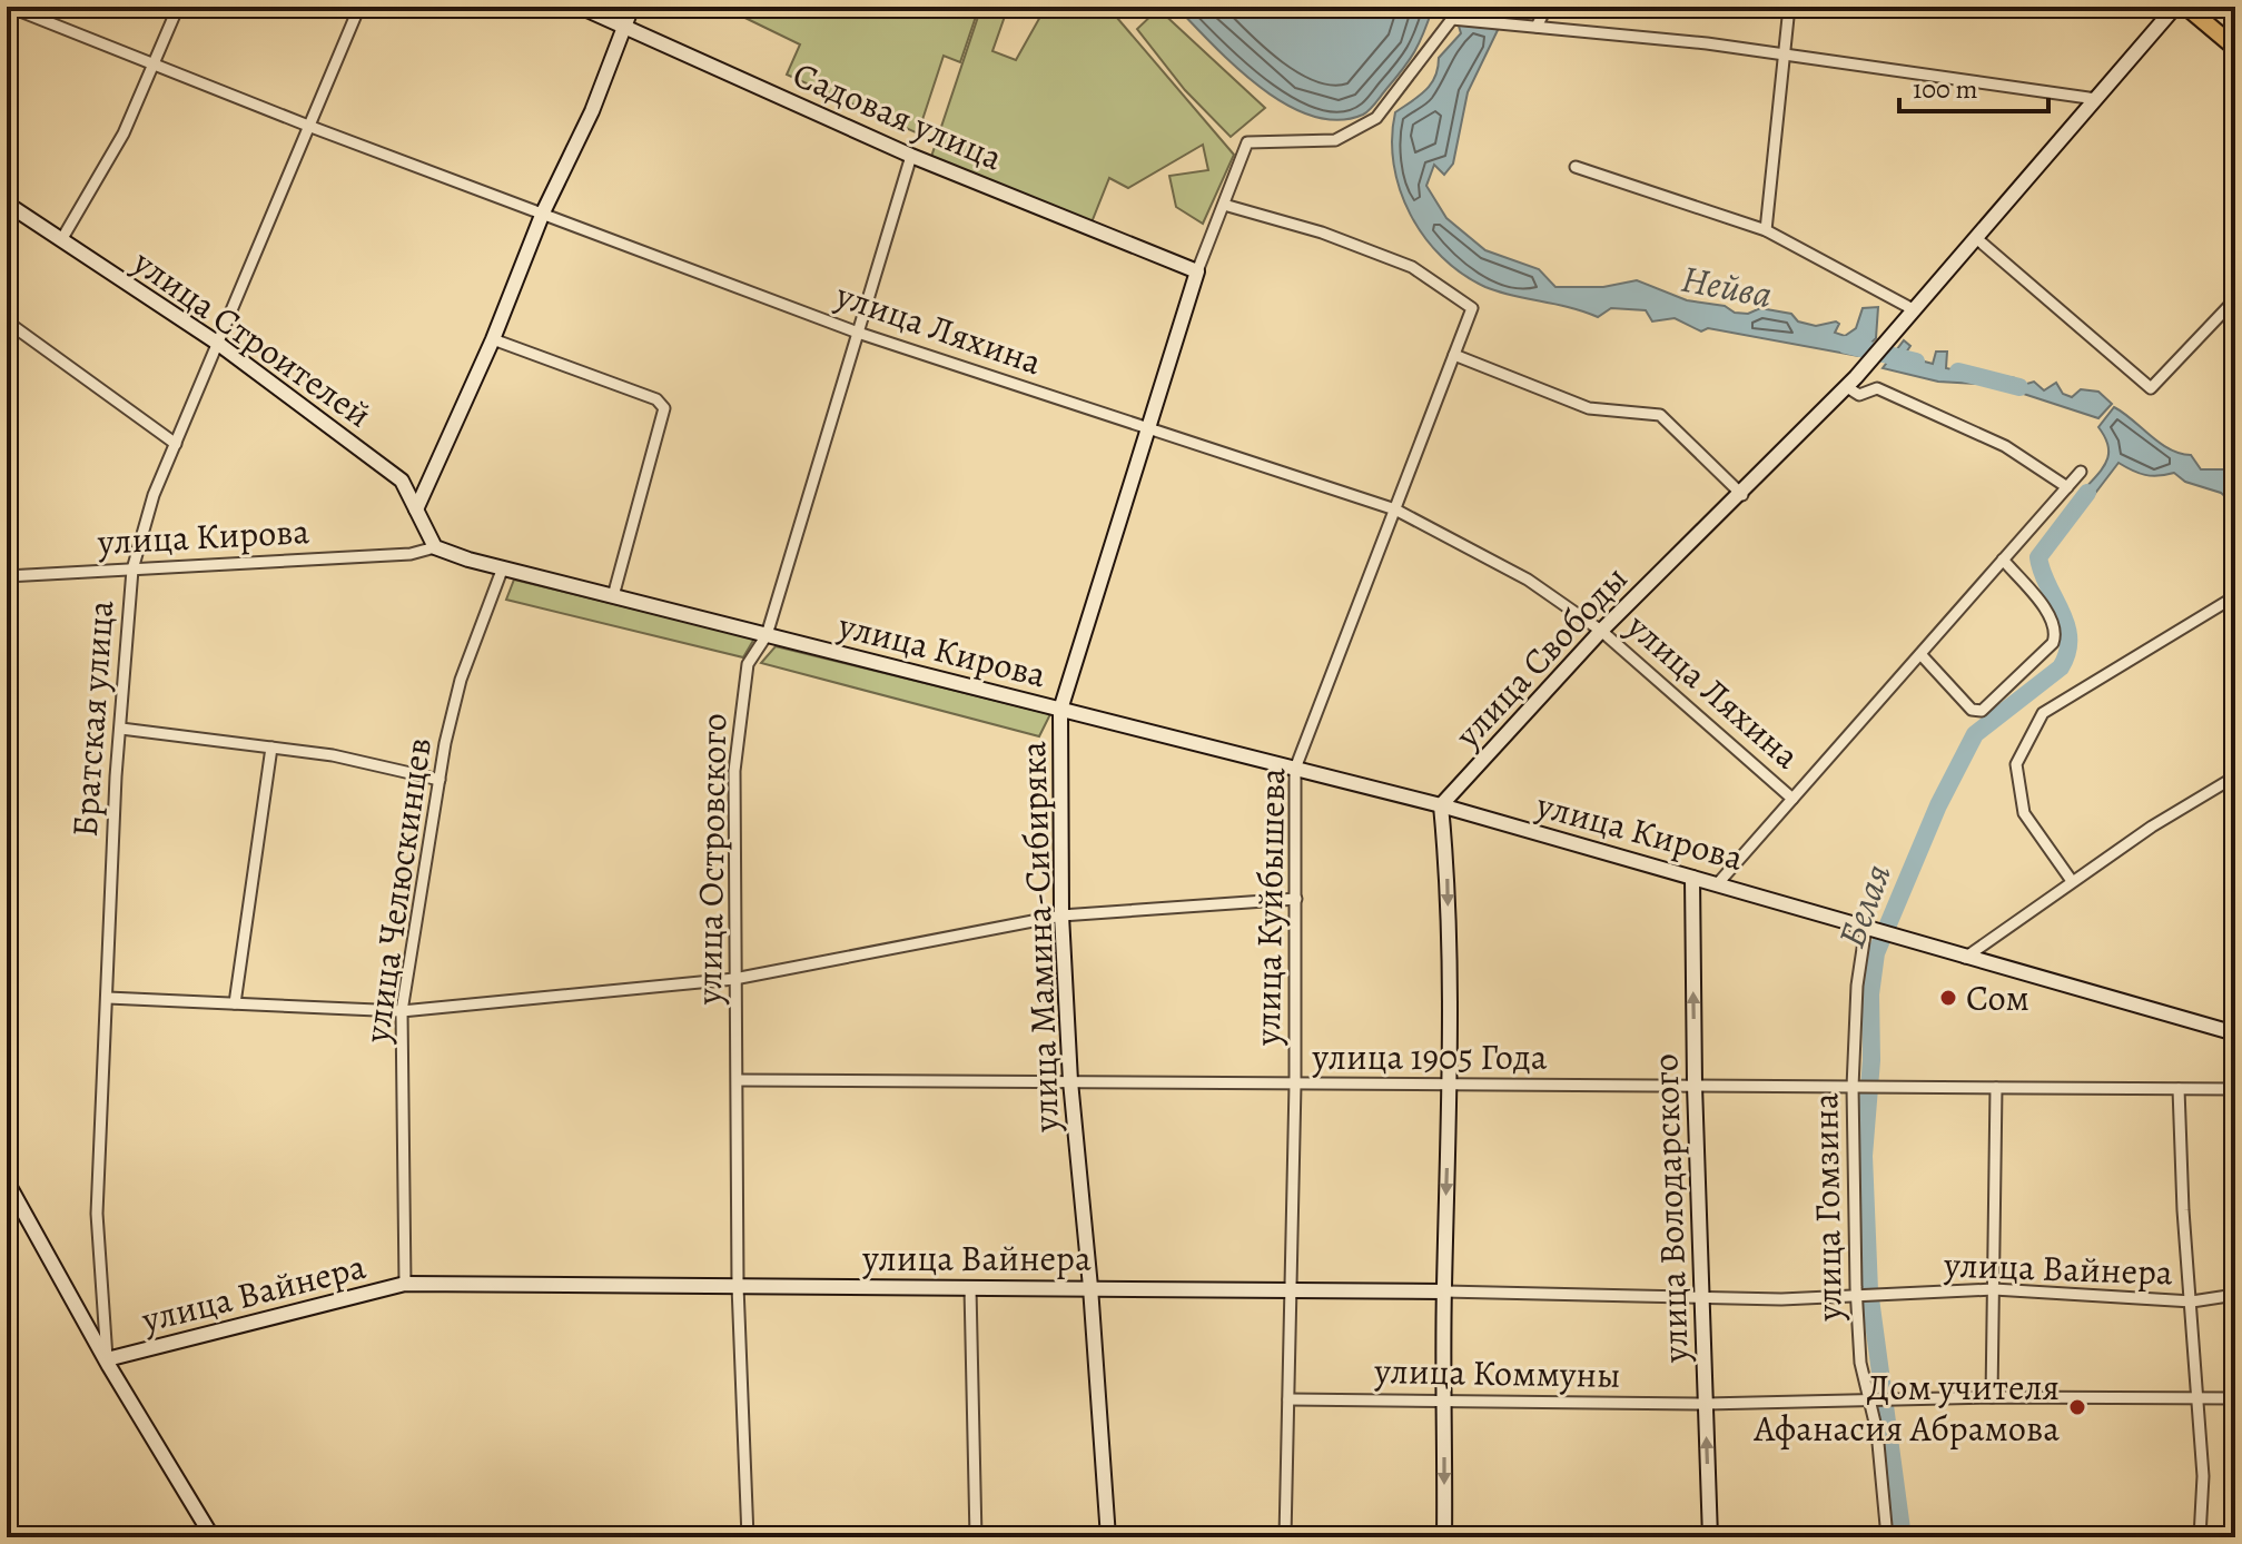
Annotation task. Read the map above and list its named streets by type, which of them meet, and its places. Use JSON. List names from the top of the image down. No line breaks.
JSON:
{"streets":{"main road":["Садовая улица","улица Строителей","улица Кирова","улица Свободы","улица Мамина-Сибиряка","улица Володарского","улица Вайнера"],"street":["улица Ляхина","Братская улица","улица Островского","улица Челюскинцев","улица Куйбышева","улица 1905 Года","улица Гомзина","улица Коммуны"]},"crossings":[["Садовая улица","улица Островского"],["Садовая улица","улица Мамина-Сибиряка"],["улица Ляхина","улица Свободы"],["улица Ляхина","Братская улица"],["улица Ляхина","улица Островского"],["улица Ляхина","улица Куйбышева"],["улица Ляхина","улица Мамина-Сибиряка"],["улица Строителей","улица Кирова"],["улица Строителей","Братская улица"],["улица Кирова","улица Свободы"],["улица Кирова","Братская улица"],["улица Кирова","улица Островского"],["улица Кирова","улица Челюскинцев"],["улица Кирова","улица Куйбышева"],["улица Кирова","улица Мамина-Сибиряка"],["улица Кирова","улица Гомзина"],["улица Кирова","улица Володарского"],["Братская улица","улица Вайнера"],["улица Островского","улица 1905 Года"],["улица Островского","улица Вайнера"],["улица Челюскинцев","улица Вайнера"],["улица Куйбышева","улица Мамина-Сибиряка"],["улица Куйбышева","улица 1905 Года"],["улица Куйбышева","улица Вайнера"],["улица Куйбышева","улица Коммуны"],["улица Мамина-Сибиряка","улица 1905 Года"],["улица Мамина-Сибиряка","улица Вайнера"],["улица 1905 Года","улица Гомзина"],["улица 1905 Года","улица Володарского"],["улица Гомзина","улица Вайнера"],["улица Гомзина","улица Коммуны"],["улица Володарского","улица Вайнера"],["улица Володарского","улица Коммуны"]],"one_way":["улица Володарского"],"water":["Нейва","Белая"],"places":["Сом","Дом учителя Афанасия Абрамова"],"scale_bar":"100 m"}
